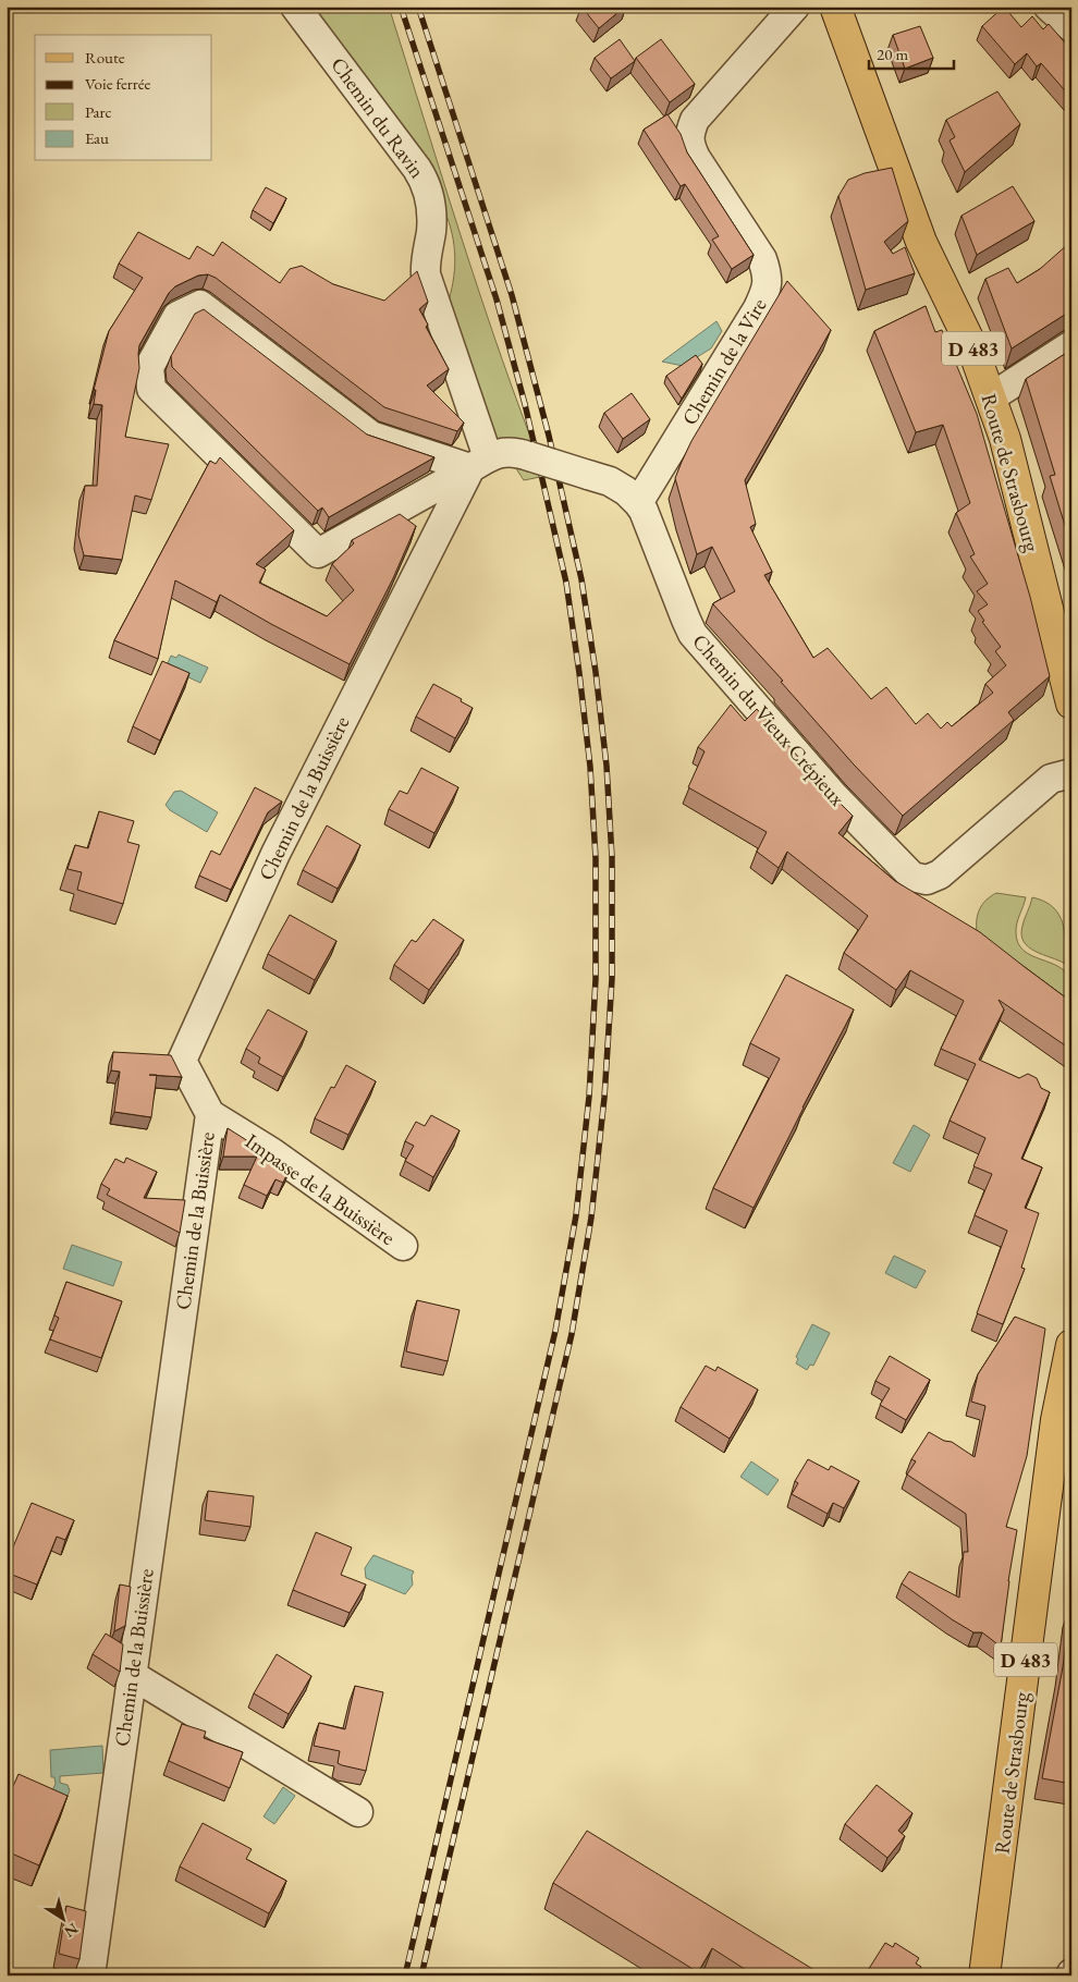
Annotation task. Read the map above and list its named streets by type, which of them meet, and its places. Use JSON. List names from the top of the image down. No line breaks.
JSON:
{"streets":{"main road":["D 483","Route de Strasbourg"],"street":["Chemin du Ravin","Chemin de la Vire","Chemin du Vieux Crépieux","Chemin de la Buissière","Impasse de la Buissière"]},"crossings":[["Chemin du Ravin","Chemin du Vieux Crépieux"],["Chemin du Ravin","Chemin de la Buissière"],["Chemin de la Vire","Chemin du Vieux Crépieux"],["Chemin du Vieux Crépieux","Chemin de la Buissière"],["Chemin de la Buissière","Impasse de la Buissière"]],"legend":["Route","Voie ferrée","Parc","Eau"],"scale_bar":"20 m","north":"bottom right"}
